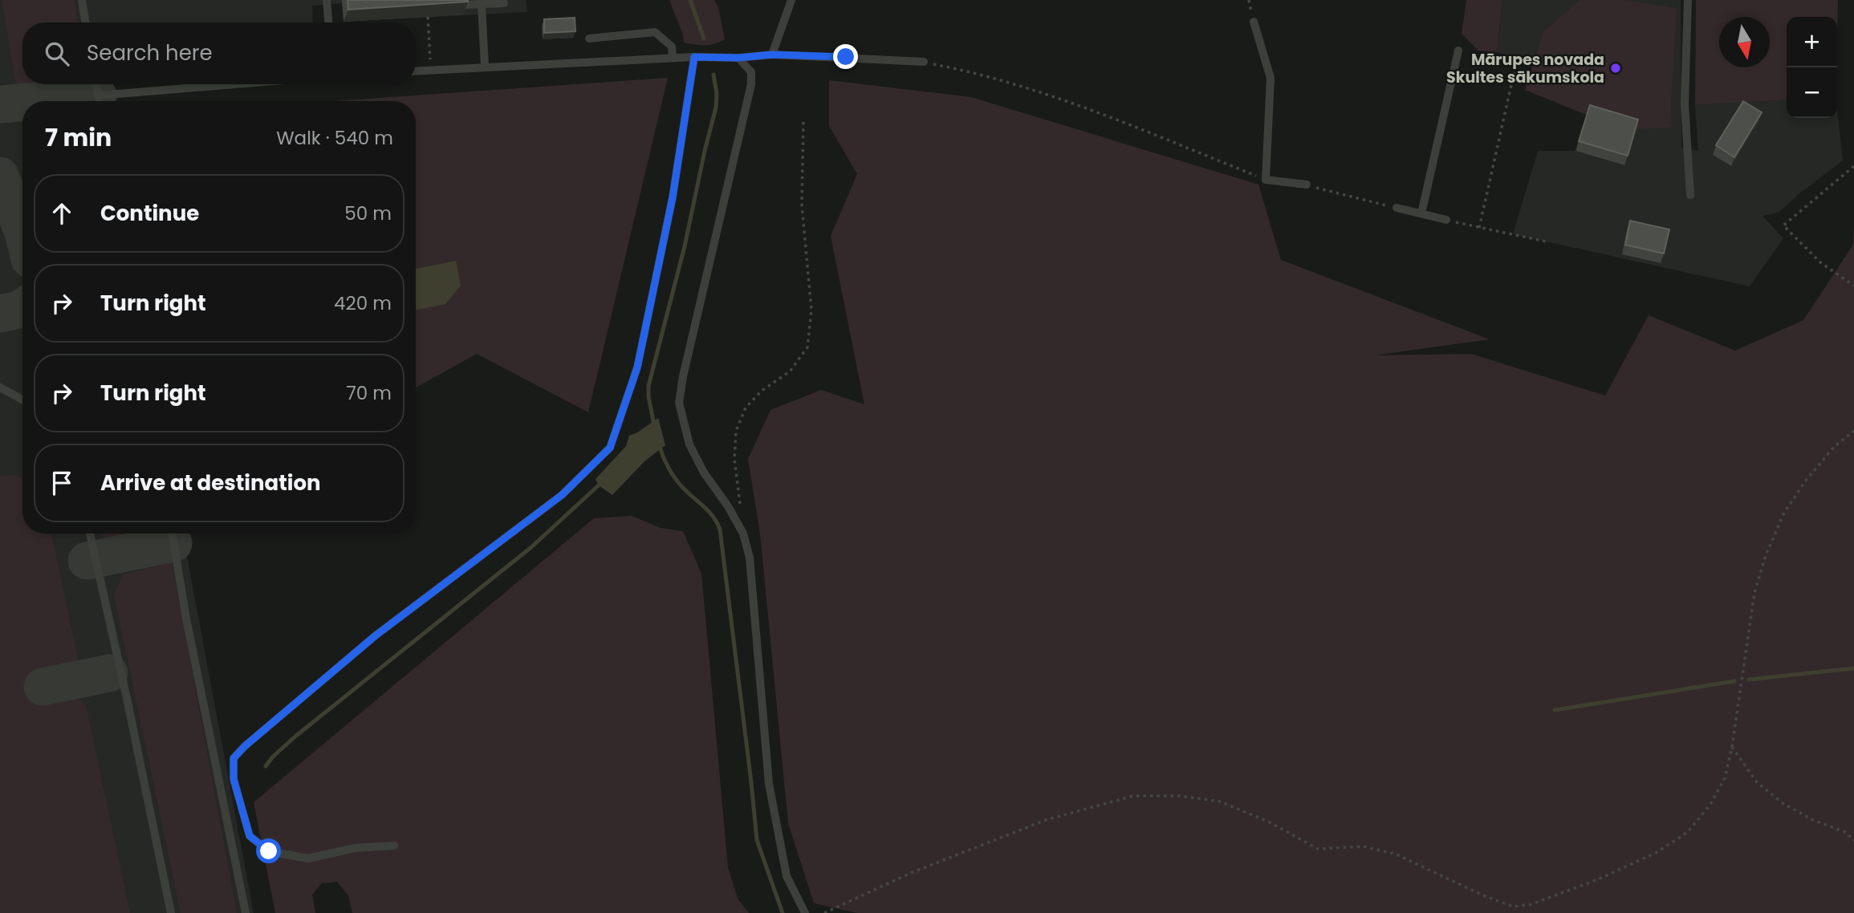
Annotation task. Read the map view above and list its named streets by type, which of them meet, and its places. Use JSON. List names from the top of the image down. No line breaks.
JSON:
{"places":["Mārupes novada Skultes sākumskola"],"north":"bottom","page":{"map_buttons":["+","−"],"search":"Search here","heading":["7 min","Walk · 540 m"],"list":[["Continue","50 m"],["Turn right","420 m"],["Turn right","70 m"],"Arrive at destination"]}}
